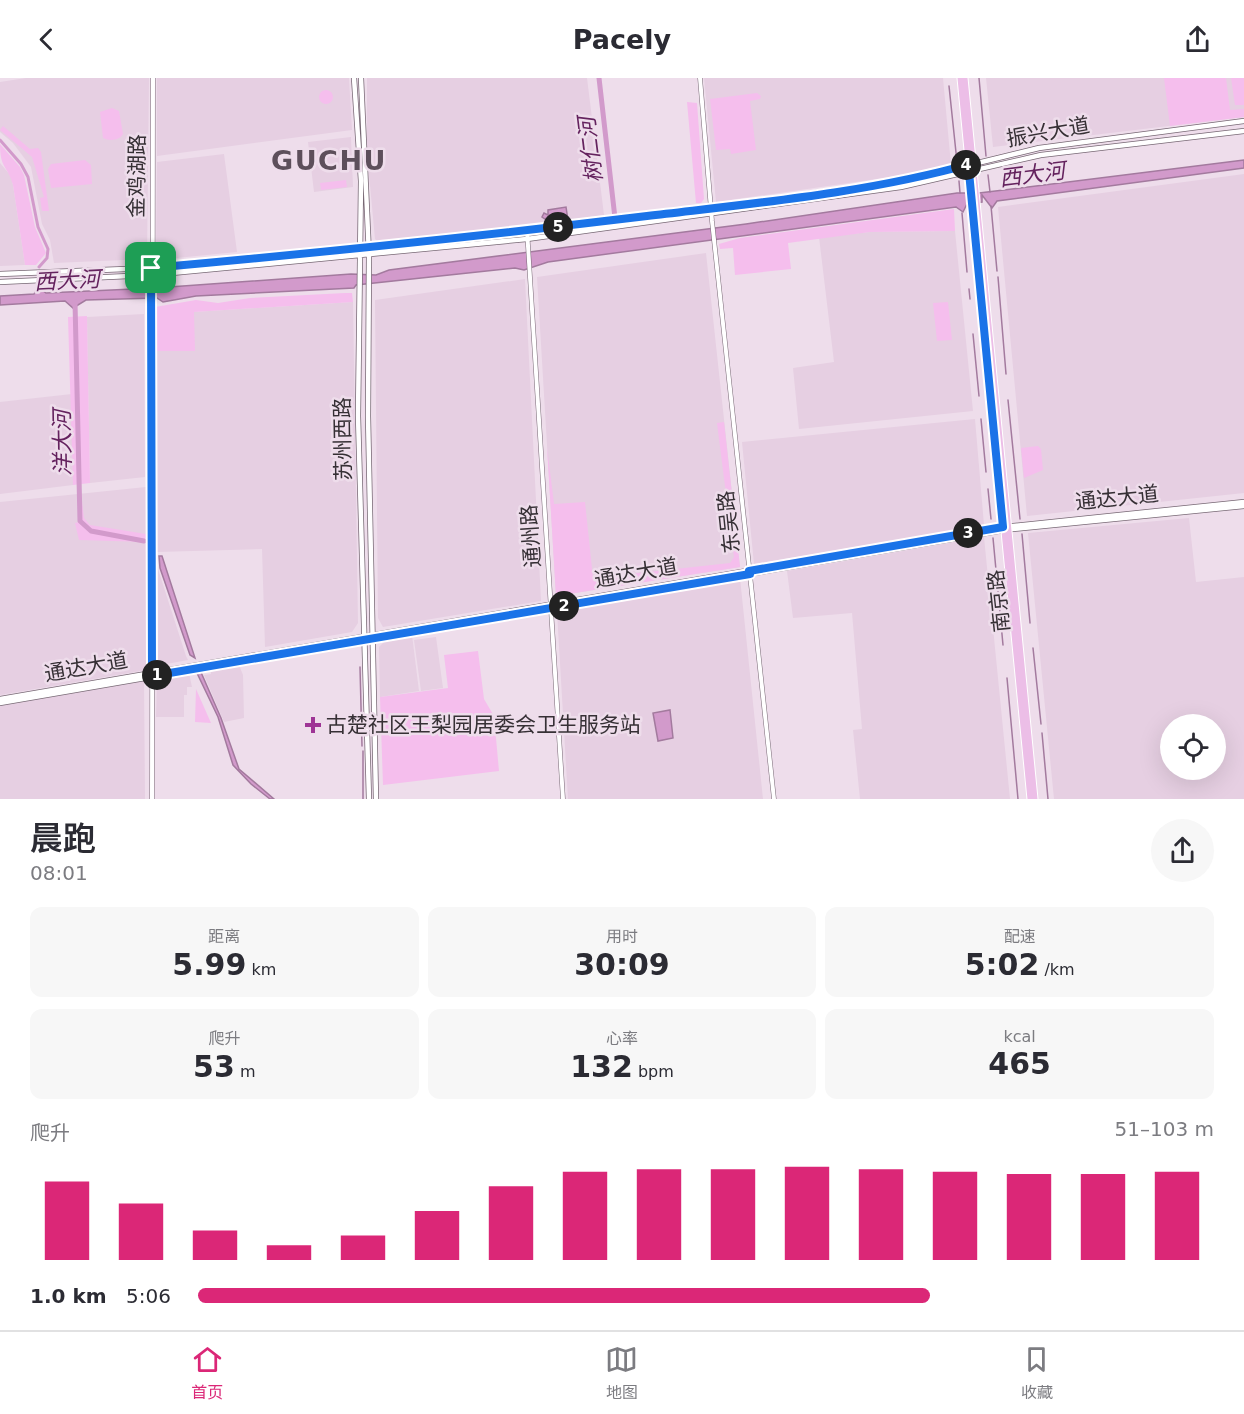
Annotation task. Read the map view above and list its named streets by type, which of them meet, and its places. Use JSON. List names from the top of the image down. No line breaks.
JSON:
{"streets":{"main road":["振兴大道","苏州西路","通达大道","南京路"],"street":["金鸡湖路","东吴路","通州路"]},"crossings":[["振兴大道","金鸡湖路"],["振兴大道","苏州西路"],["振兴大道","东吴路"],["振兴大道","通州路"],["振兴大道","南京路"],["金鸡湖路","通达大道"],["苏州西路","通达大道"],["通达大道","东吴路"],["通达大道","通州路"],["通达大道","南京路"]],"districts":["GUCHU"],"water":["树仁河","西大河","洋大河"],"places":{"health":["古楚社区王梨园居委会卫生服务站"]},"page":{"header":"Pacely","pins":["4","5","3","2","1"],"heading":["晨跑","08:01"],"stats":[["距离","5.99 km"],["用时","30:09"],["配速","5:02 /km"],["爬升","53 m"],["心率","132 bpm"],["kcal","465"]],"chart":["爬升","51–103 m"],"list":[{"name":"1.0 km","note":"5:06"}],"tabs":["首页","地图","收藏"]}}
